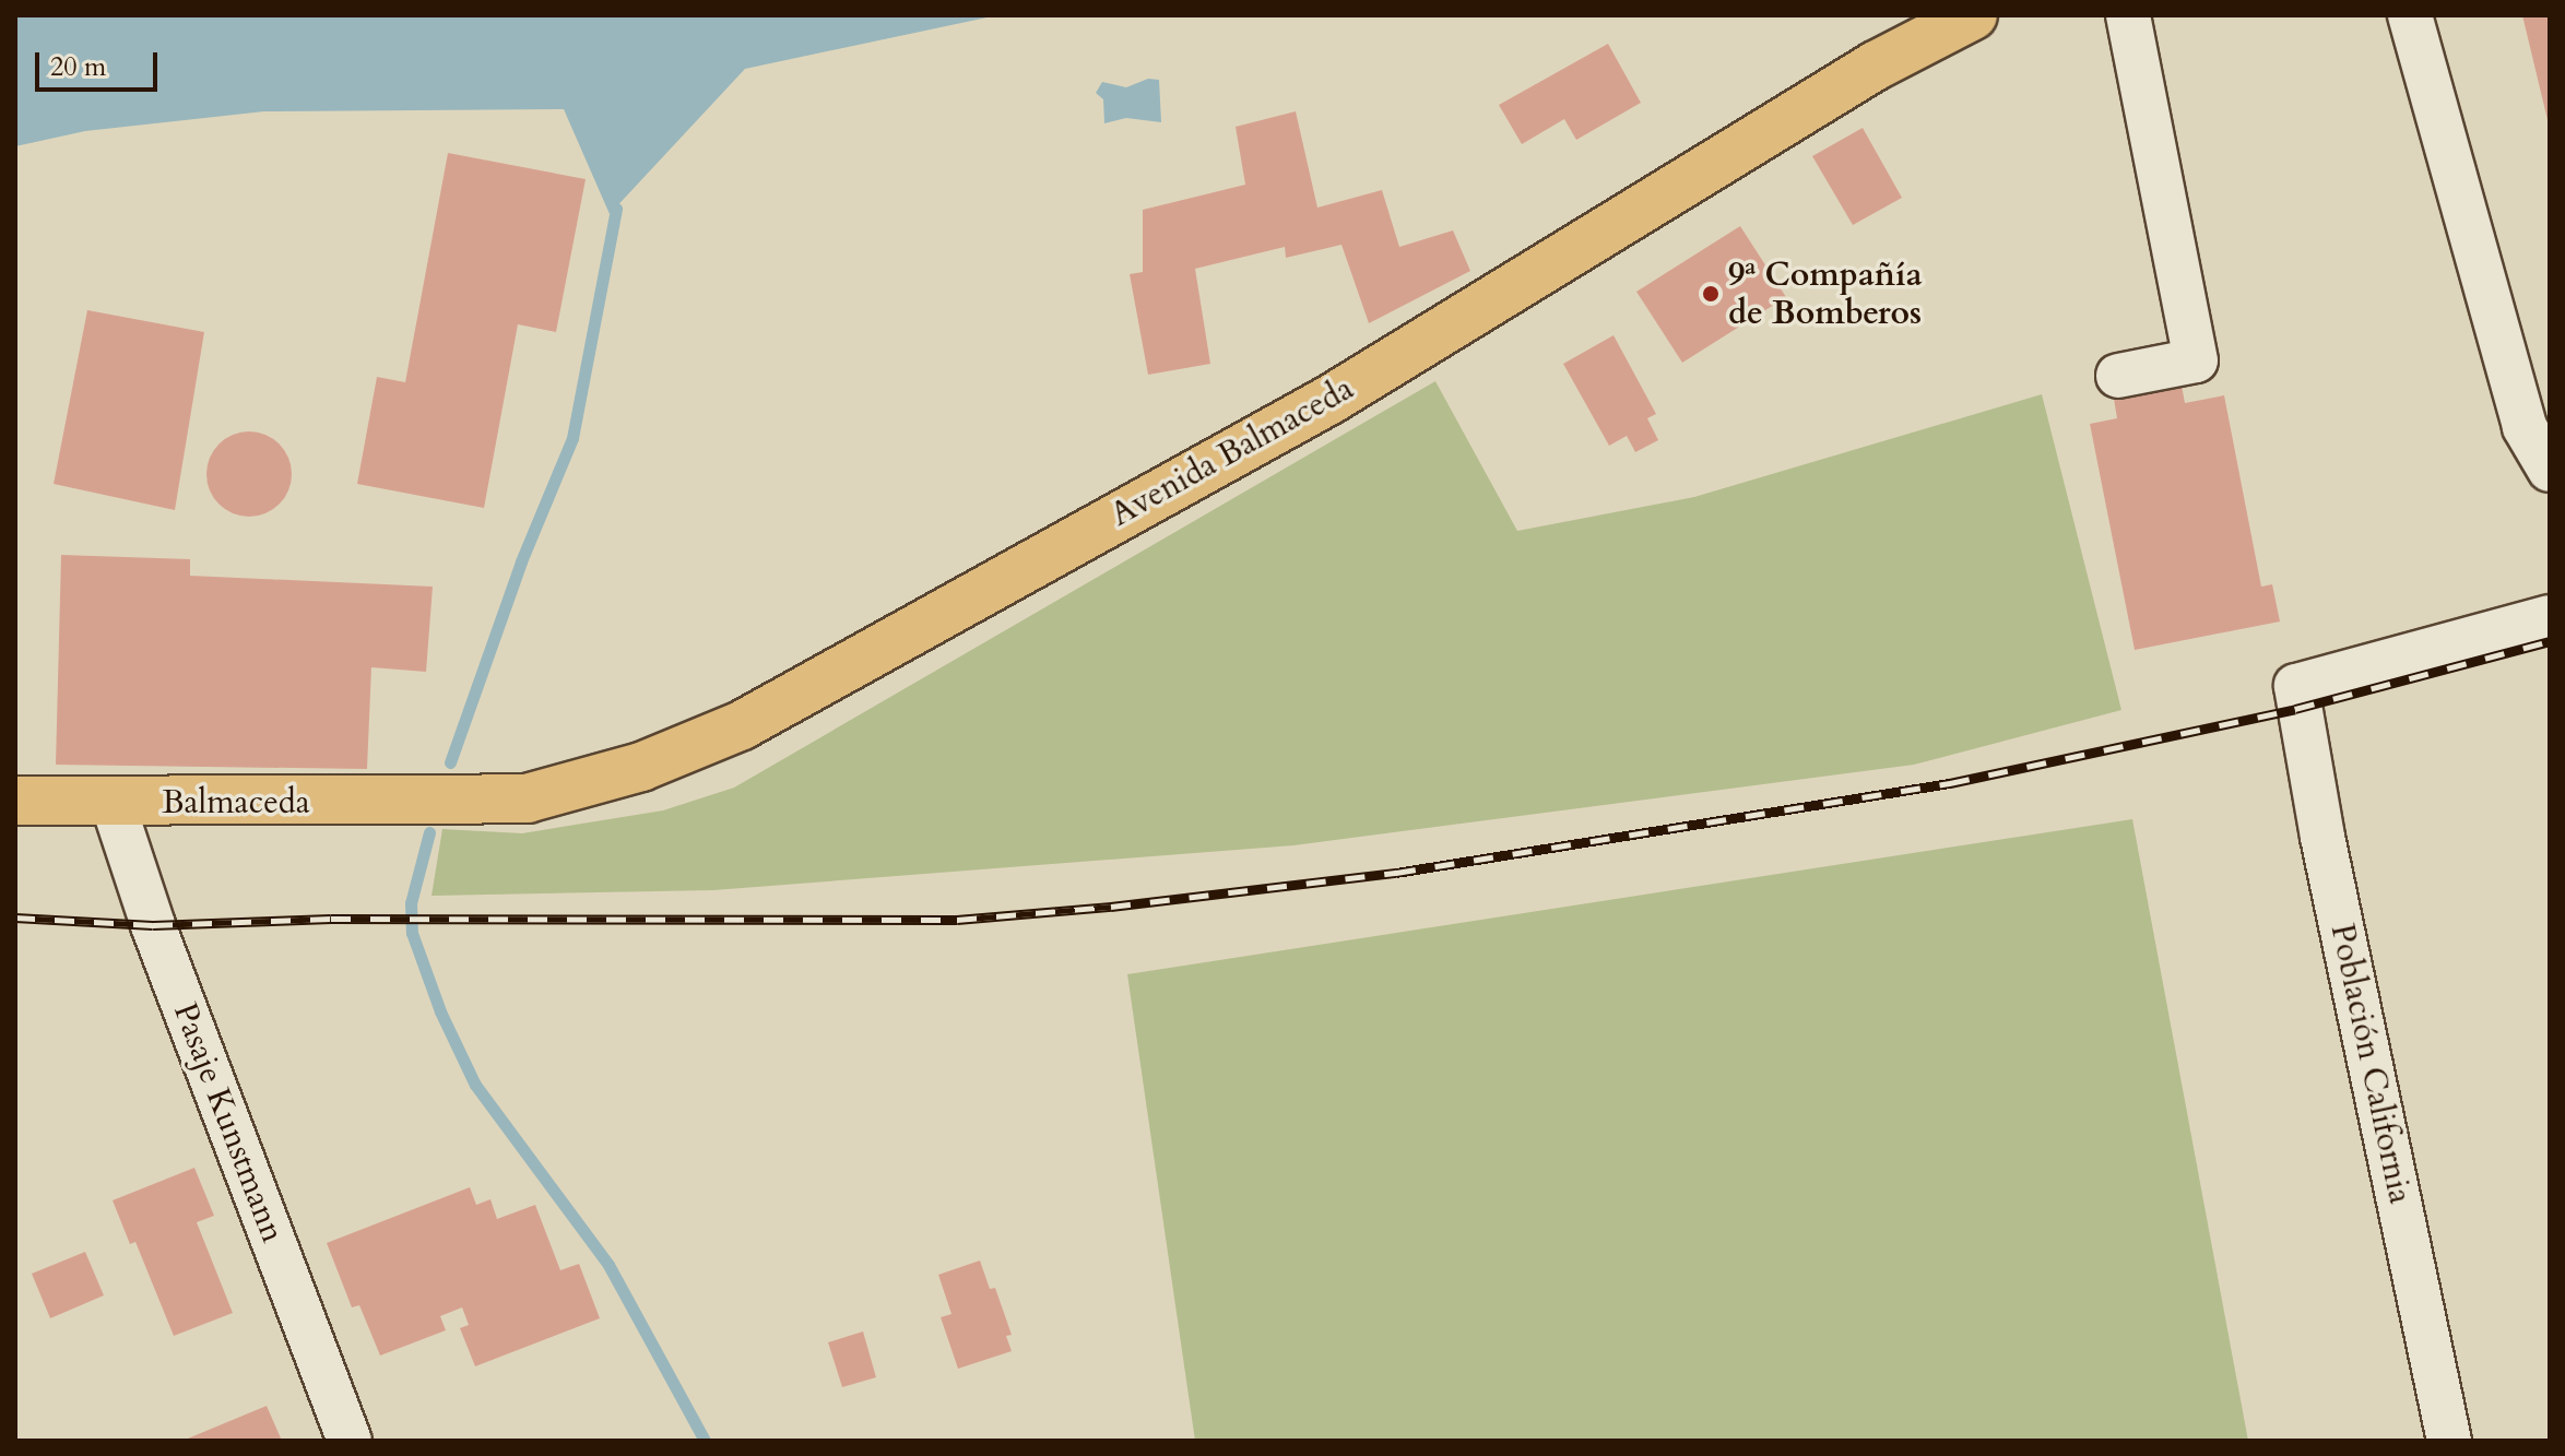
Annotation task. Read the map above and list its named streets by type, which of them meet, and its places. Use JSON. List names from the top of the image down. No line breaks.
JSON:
{"streets":{"main road":["Avenida Balmaceda","Balmaceda"],"street":["Población California","Pasaje Kunstmann"]},"crossings":[["Avenida Balmaceda","Balmaceda"],["Balmaceda","Pasaje Kunstmann"]],"places":["9ª Compañía de Bomberos"],"scale_bar":"20 m"}
